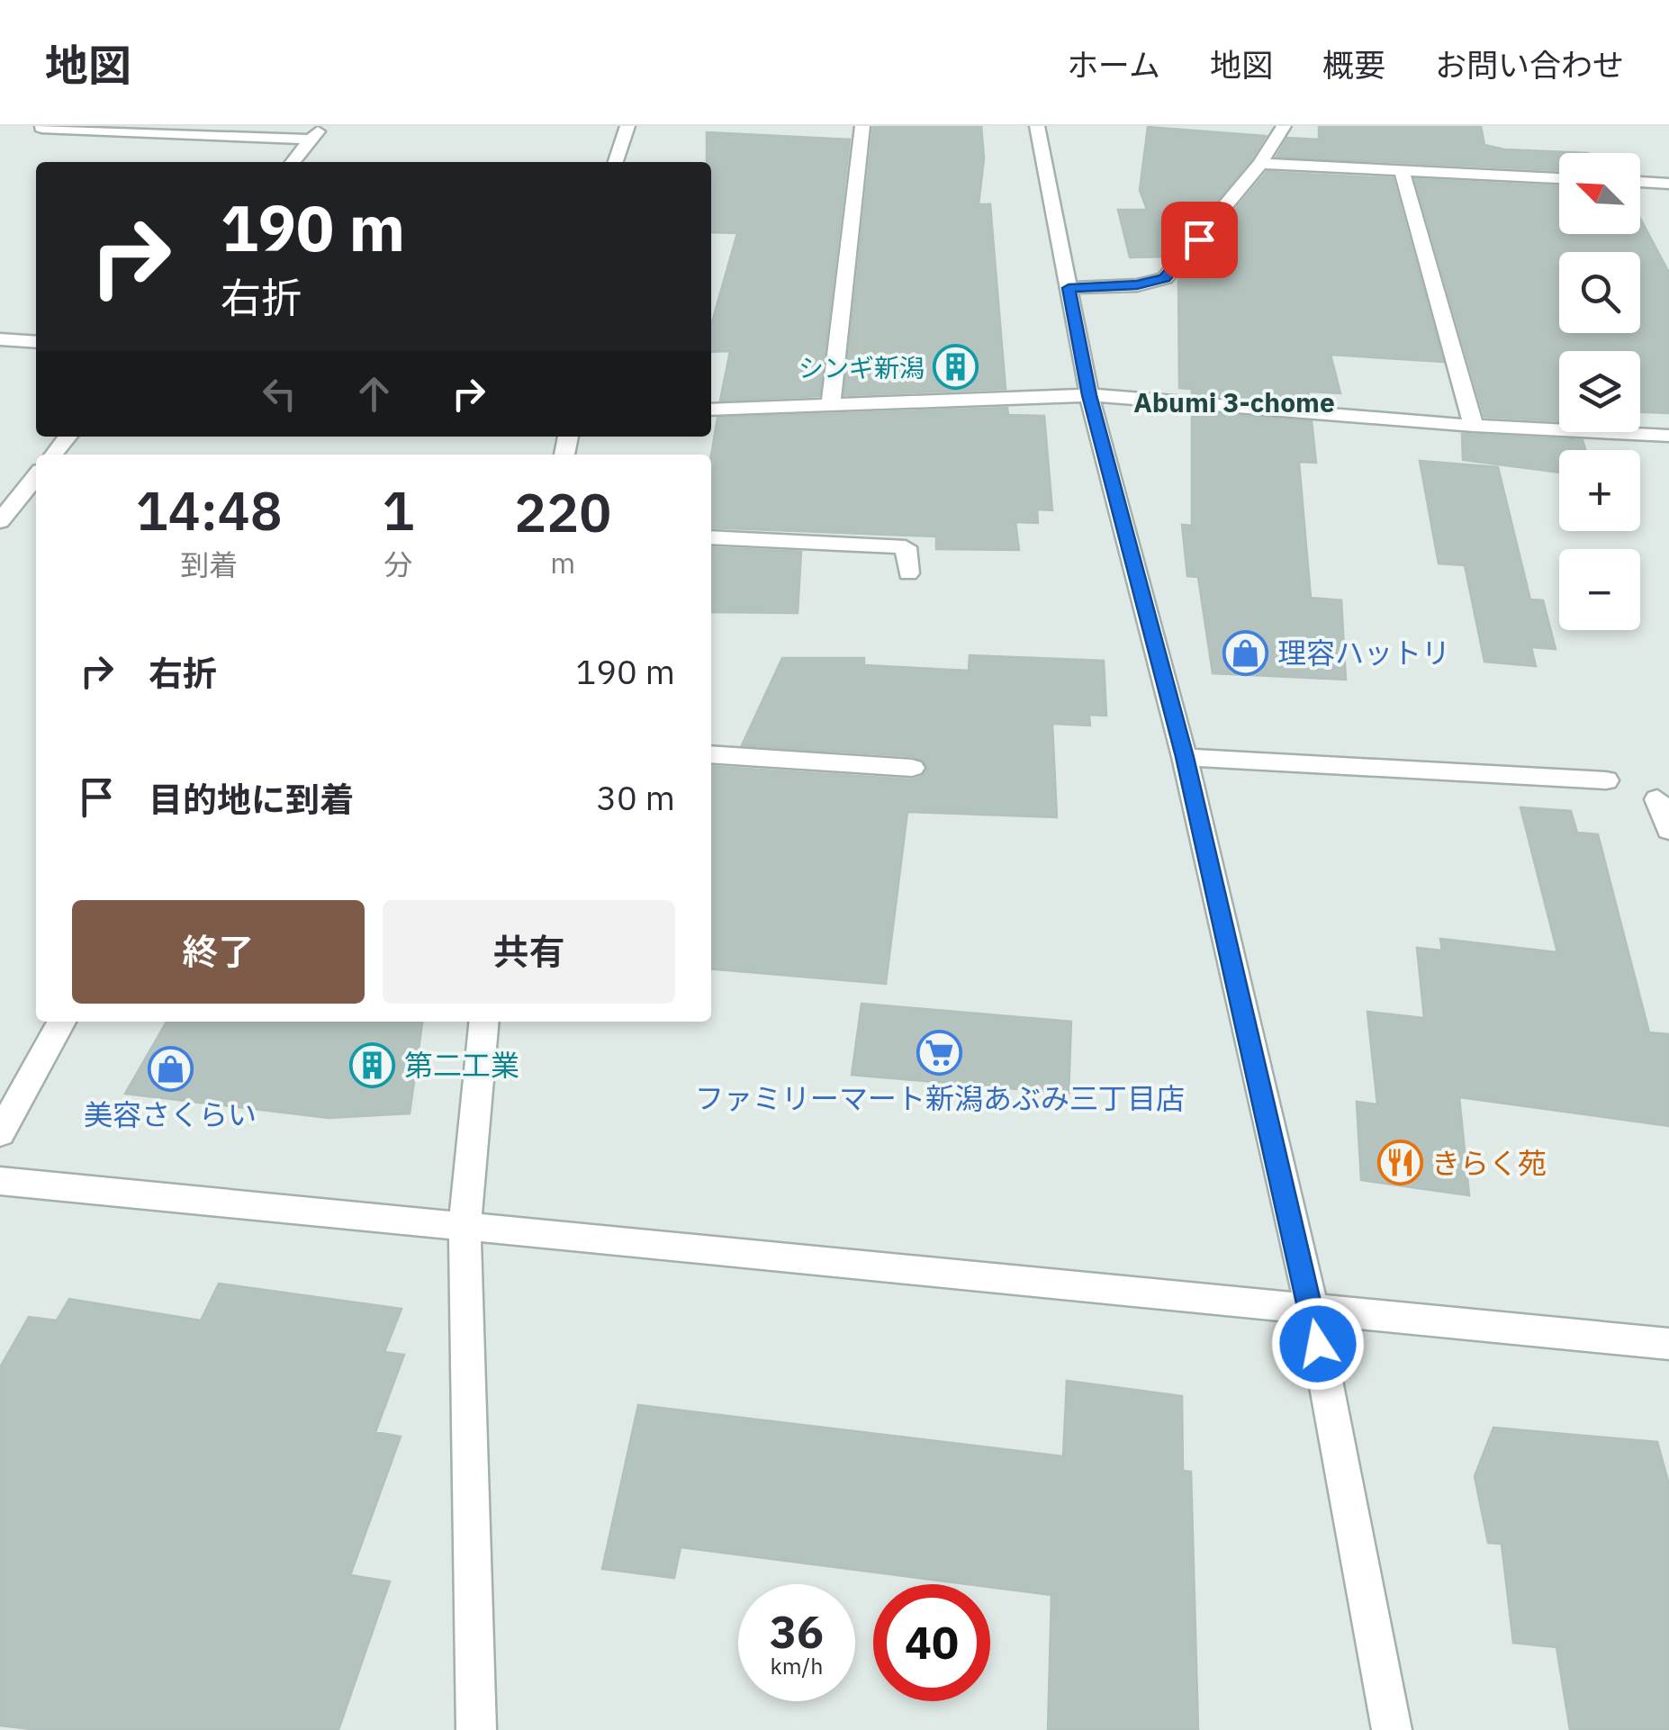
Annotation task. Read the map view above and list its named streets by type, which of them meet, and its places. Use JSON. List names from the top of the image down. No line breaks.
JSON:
{"districts":["Abumi 3-chome"],"places":{"building":["シンギ新潟","第二工業"],"shop":["理容ハットリ","美容さくらい"],"supermarket":["ファミリーマート新潟あぶみ三丁目店"],"restaurant":["きらく苑"]},"north":"top left","page":{"header":"地図","nav":["ホーム","地図","概要","お問い合わせ"],"map_buttons":["+","−"],"turn":["190 m","右折"],"eta":["14:48","到着","1","分","220","m"],"list":[{"name":"右折","value":"190 m"},{"name":"目的地に到着","value":"30 m"}],"buttons":["終了","共有"],"speed":"36 km/h","limit":"40"}}
